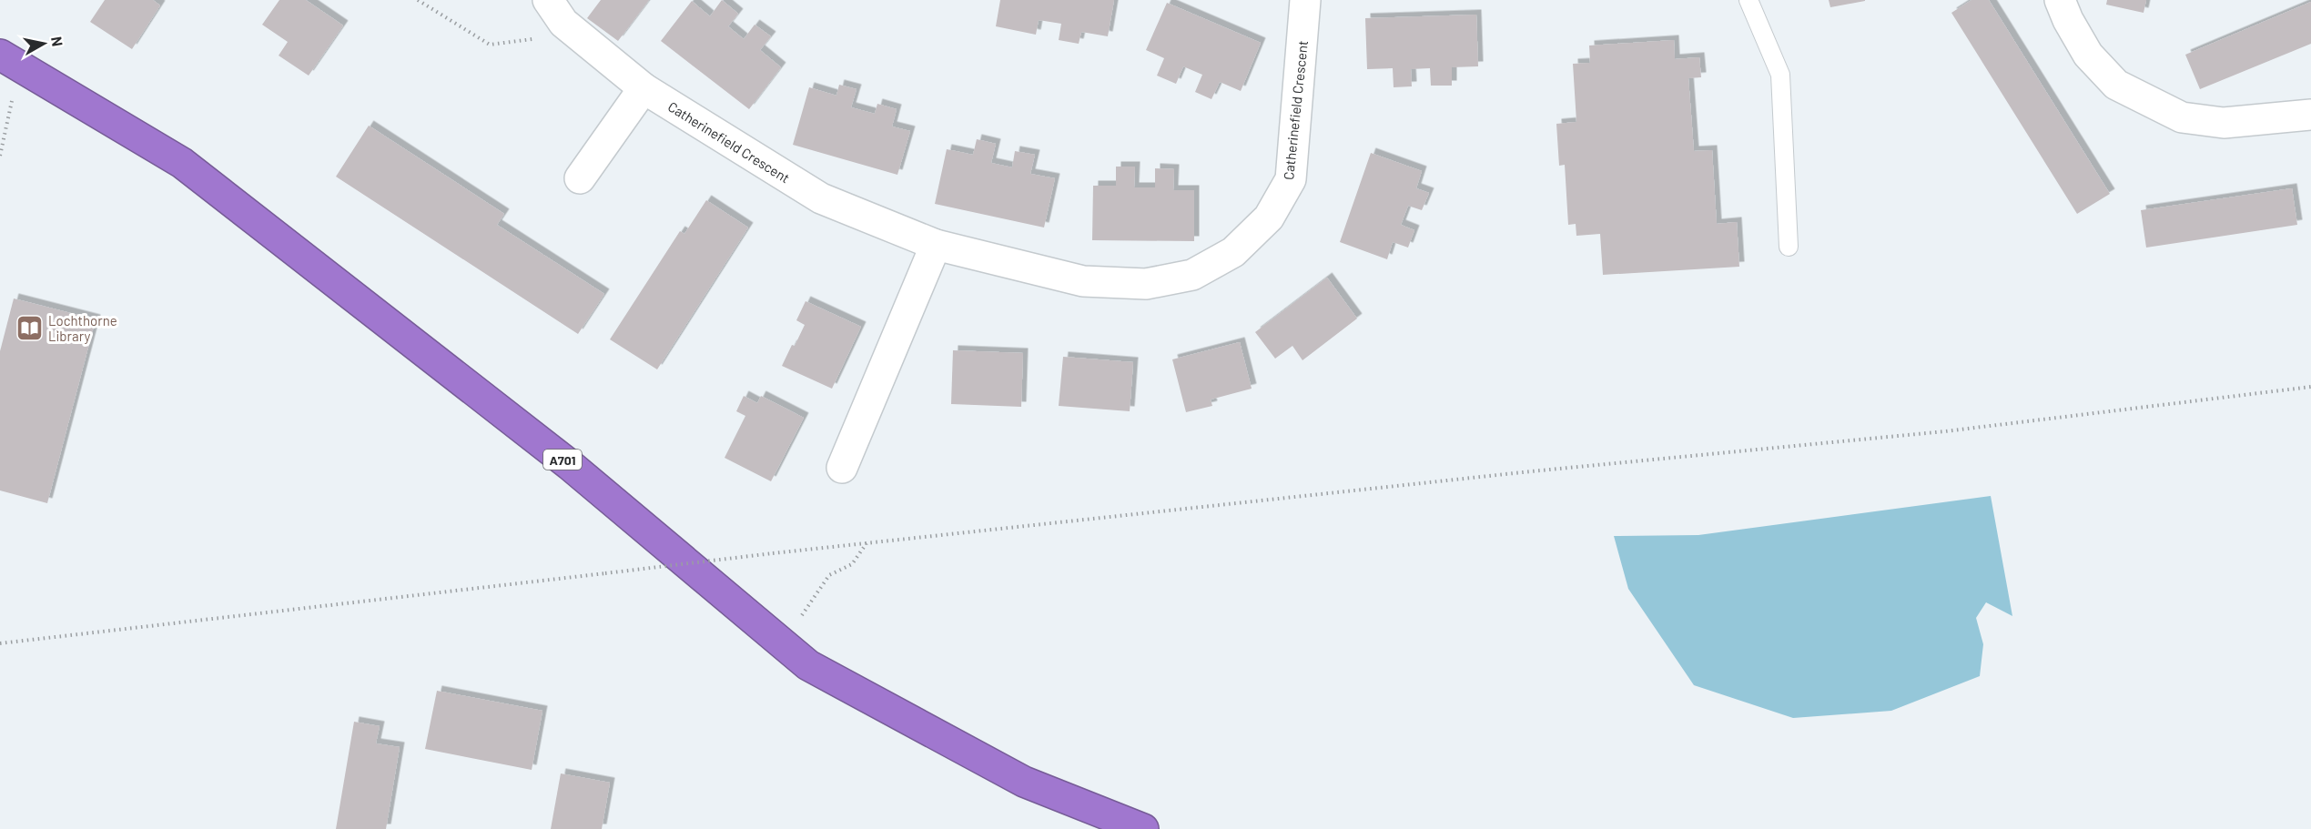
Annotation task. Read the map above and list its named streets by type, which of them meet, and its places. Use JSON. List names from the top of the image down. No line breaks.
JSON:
{"streets":{"highway":["A701"],"street":["Catherinefield Crescent"]},"places":{"library":["Lochthorne Library"]},"north":"right"}
